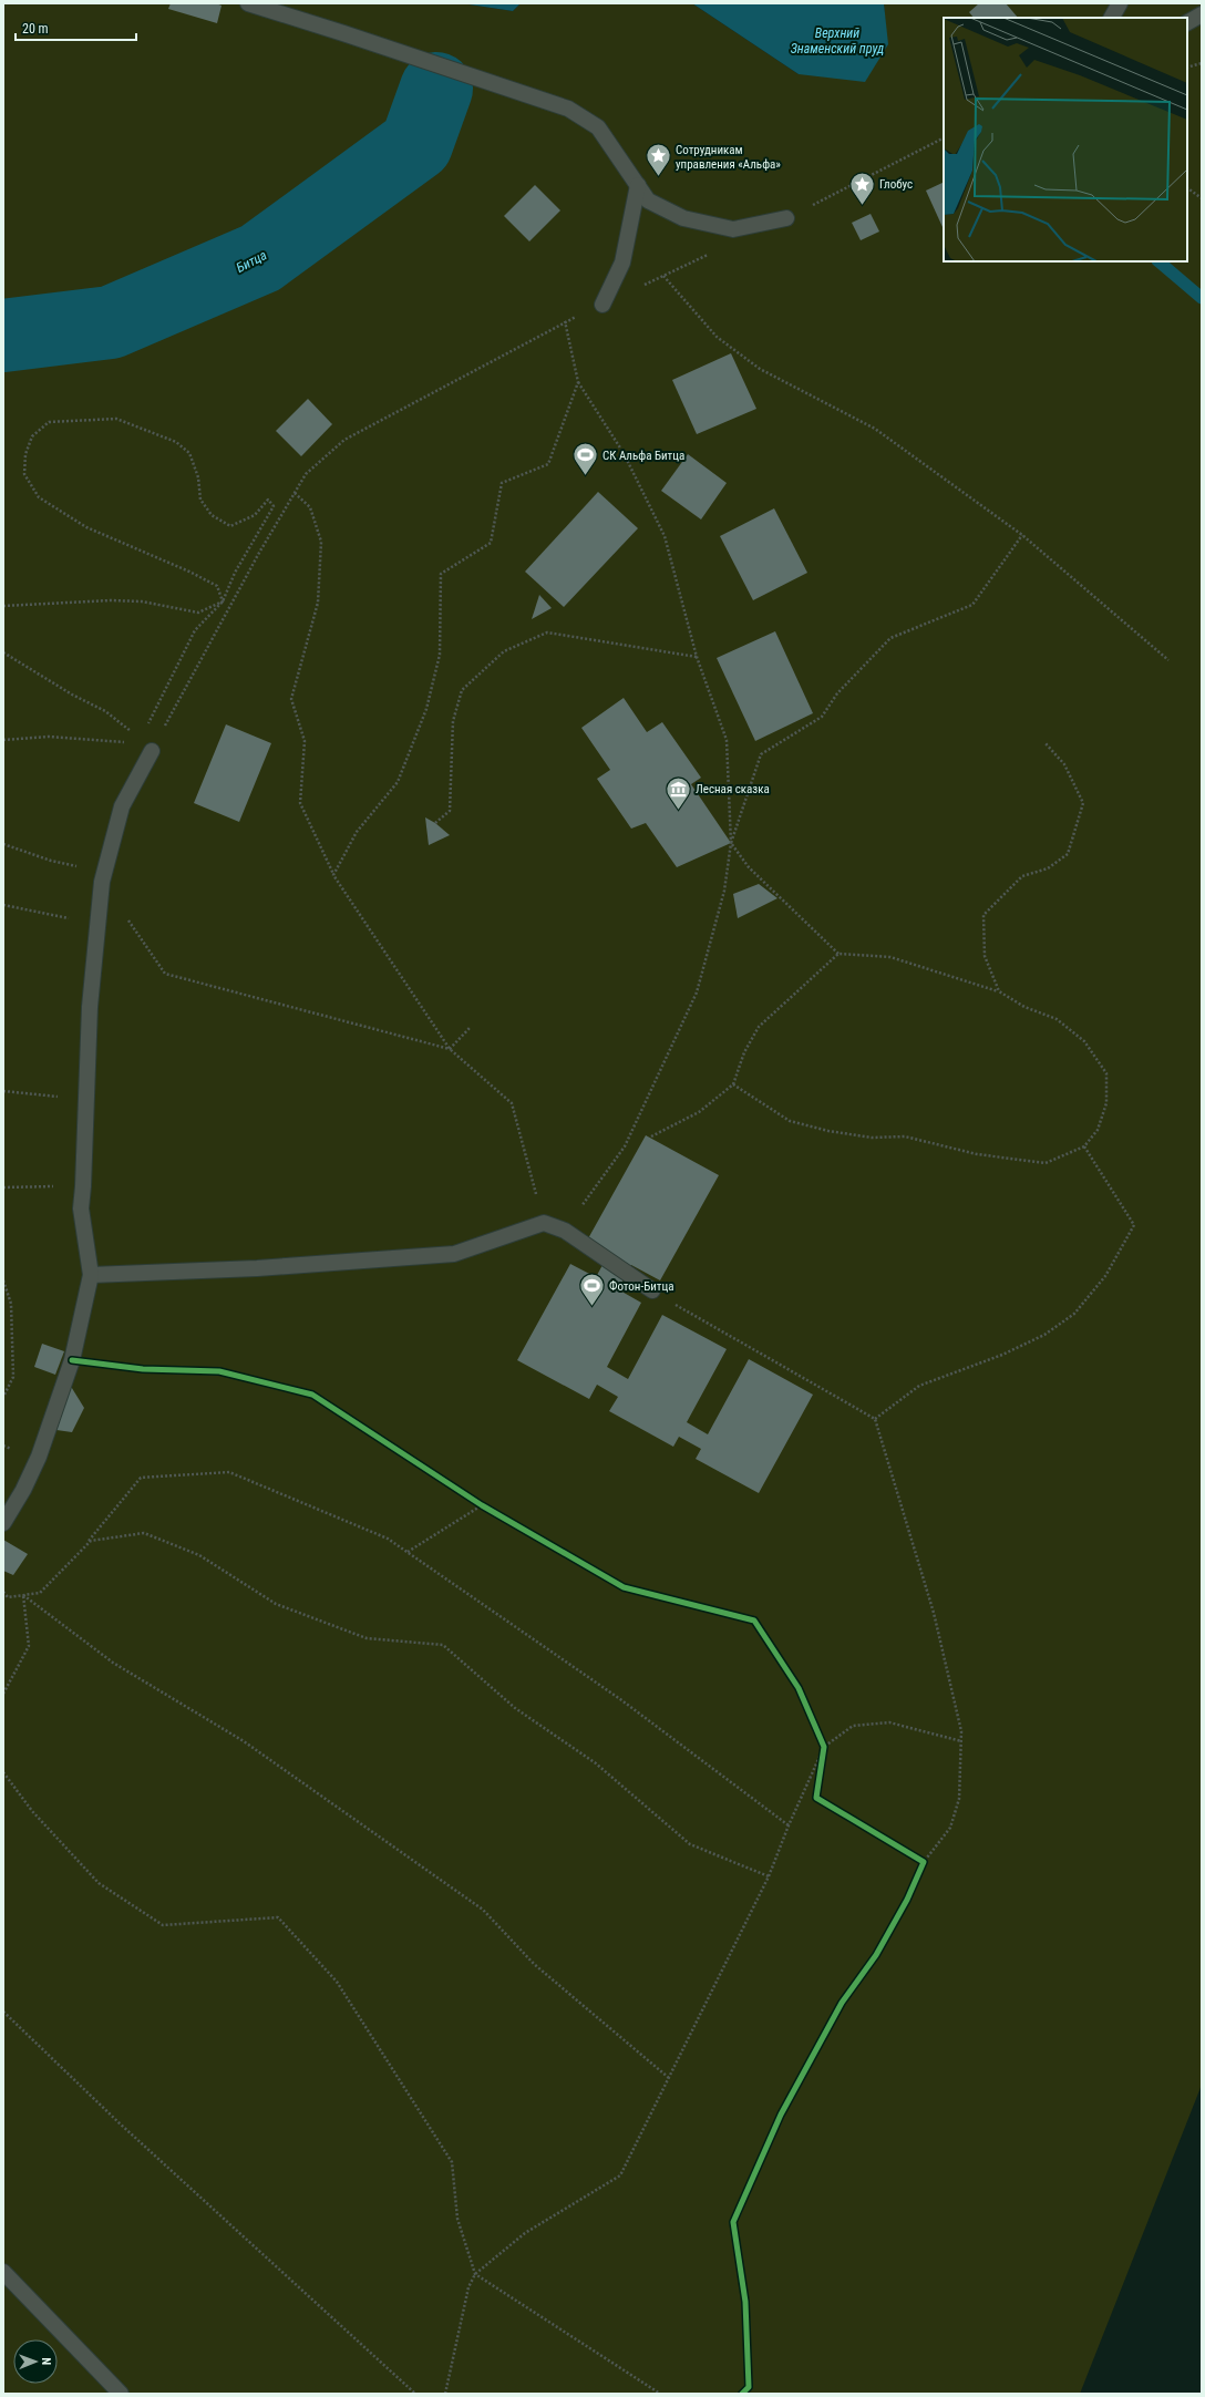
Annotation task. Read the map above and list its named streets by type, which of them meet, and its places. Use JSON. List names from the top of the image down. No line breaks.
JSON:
{"water":["Верхний Знаменский пруд","Битца"],"places":{"place":["Сотрудникам управления «Альфа»","Глобус"],"sports":["СК Альфа Битца","Фотон-Битца"],"museum":["Лесная сказка"]},"scale_bar":"20 m","north":"right"}
